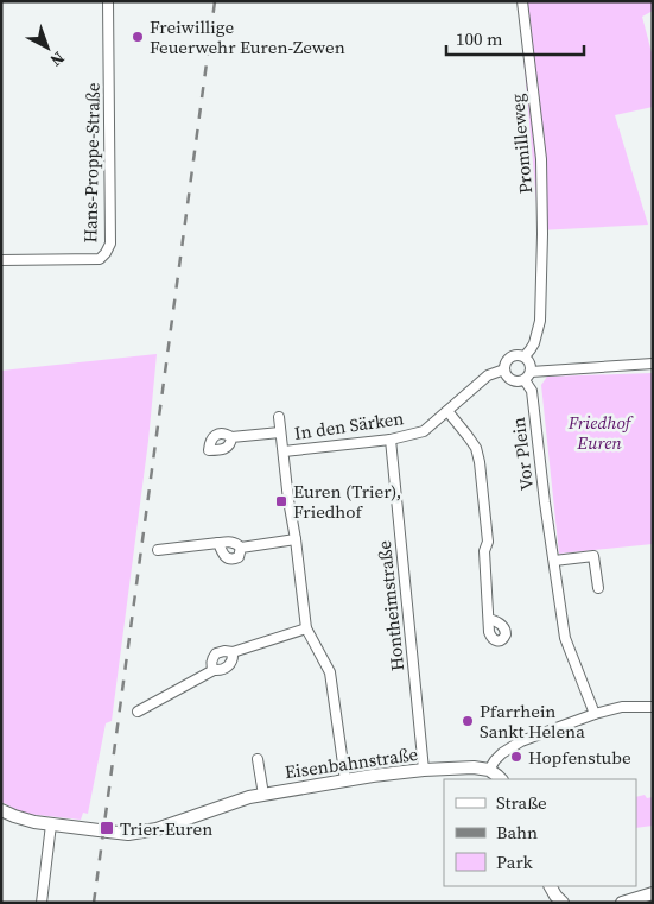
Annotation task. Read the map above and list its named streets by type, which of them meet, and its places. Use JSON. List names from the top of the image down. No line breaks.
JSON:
{"streets":{"street":["Promilleweg","Hans-Proppe-Straße","In den Särken","Vor Plein","Hontheimstraße","Eisenbahnstraße"]},"crossings":[["Promilleweg","In den Särken"],["Promilleweg","Vor Plein"],["In den Särken","Vor Plein"],["In den Särken","Hontheimstraße"],["In den Särken","Eisenbahnstraße"],["Hontheimstraße","Eisenbahnstraße"]],"parks":["Friedhof Euren"],"places":{"other":["Freiwillige Feuerwehr Euren-Zewen","Pfarrhein Sankt Helena","Hopfenstube"],"transit":["Euren (Trier), Friedhof","Trier-Euren"]},"legend":["Straße","Bahn","Park"],"scale_bar":"100 m","north":"bottom right"}
